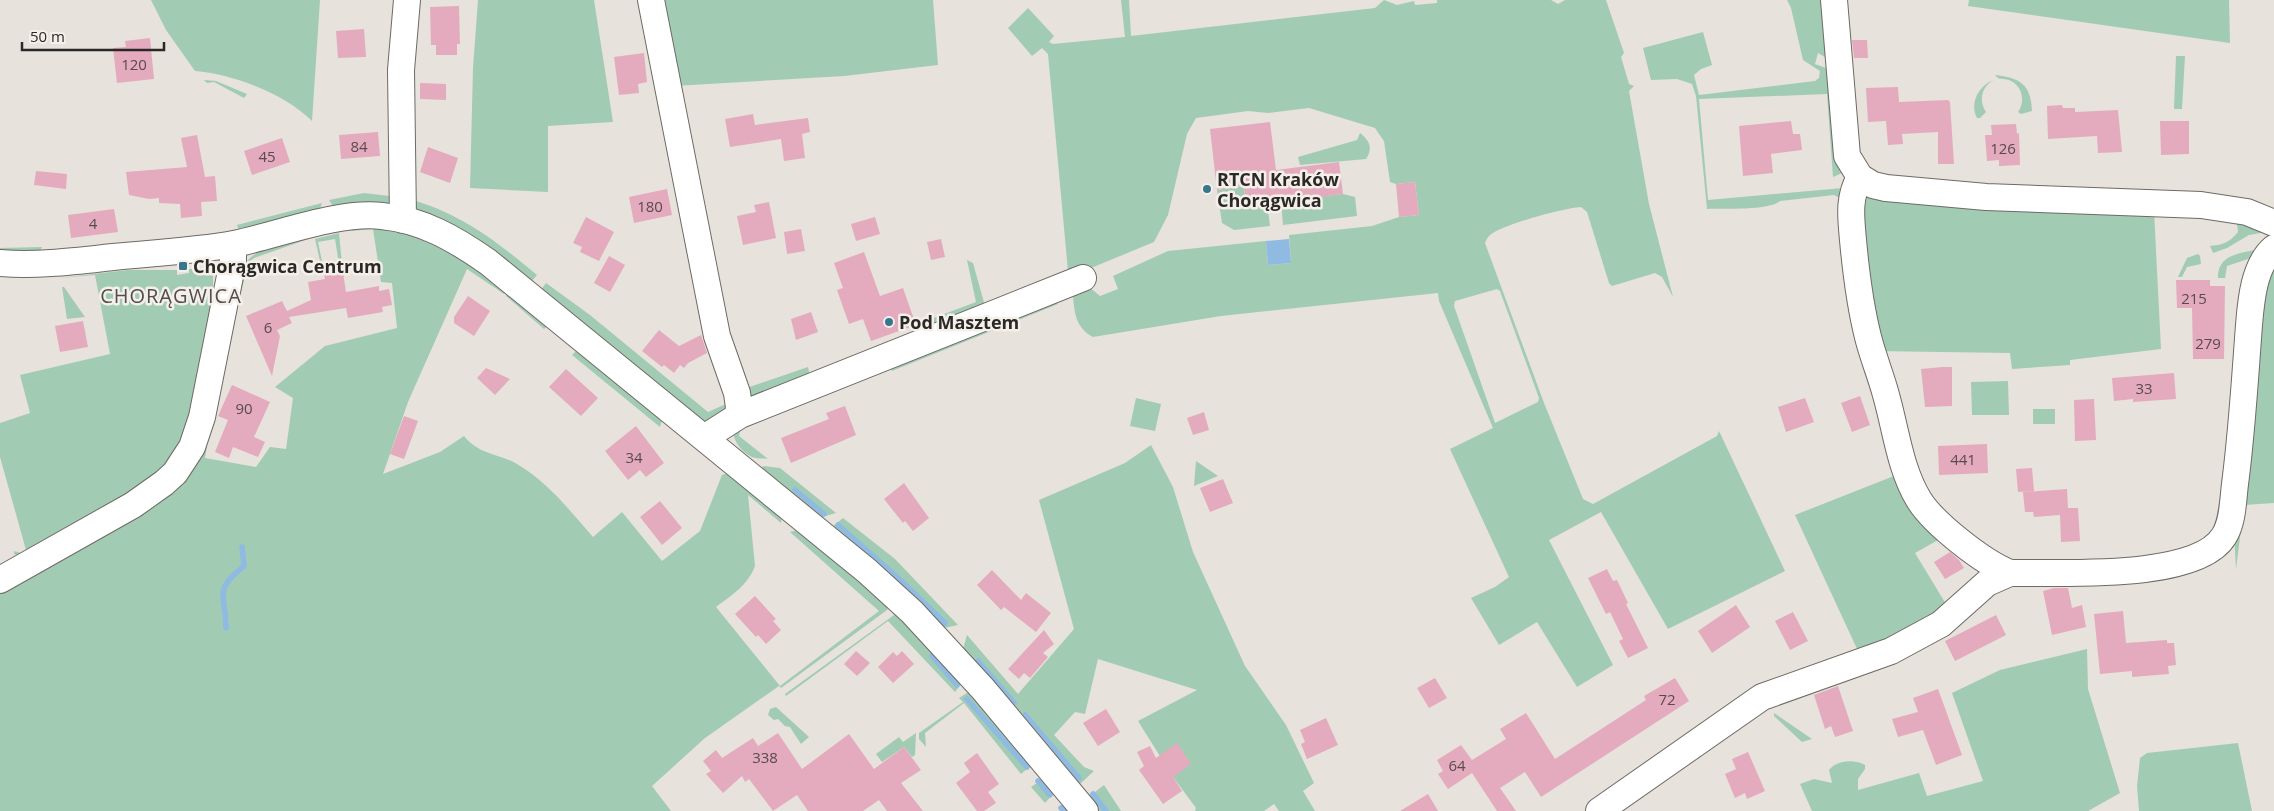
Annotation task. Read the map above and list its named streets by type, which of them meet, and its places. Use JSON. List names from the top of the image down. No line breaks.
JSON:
{"districts":["CHORĄGWICA"],"places":{"other":["RTCN Kraków Chorągwica","Pod Masztem"],"transit":["Chorągwica Centrum"]},"house_numbers":["120","84","126","45","180","4","215","6","279","33","90","34","441","72","338","64"],"scale_bar":"50 m"}
